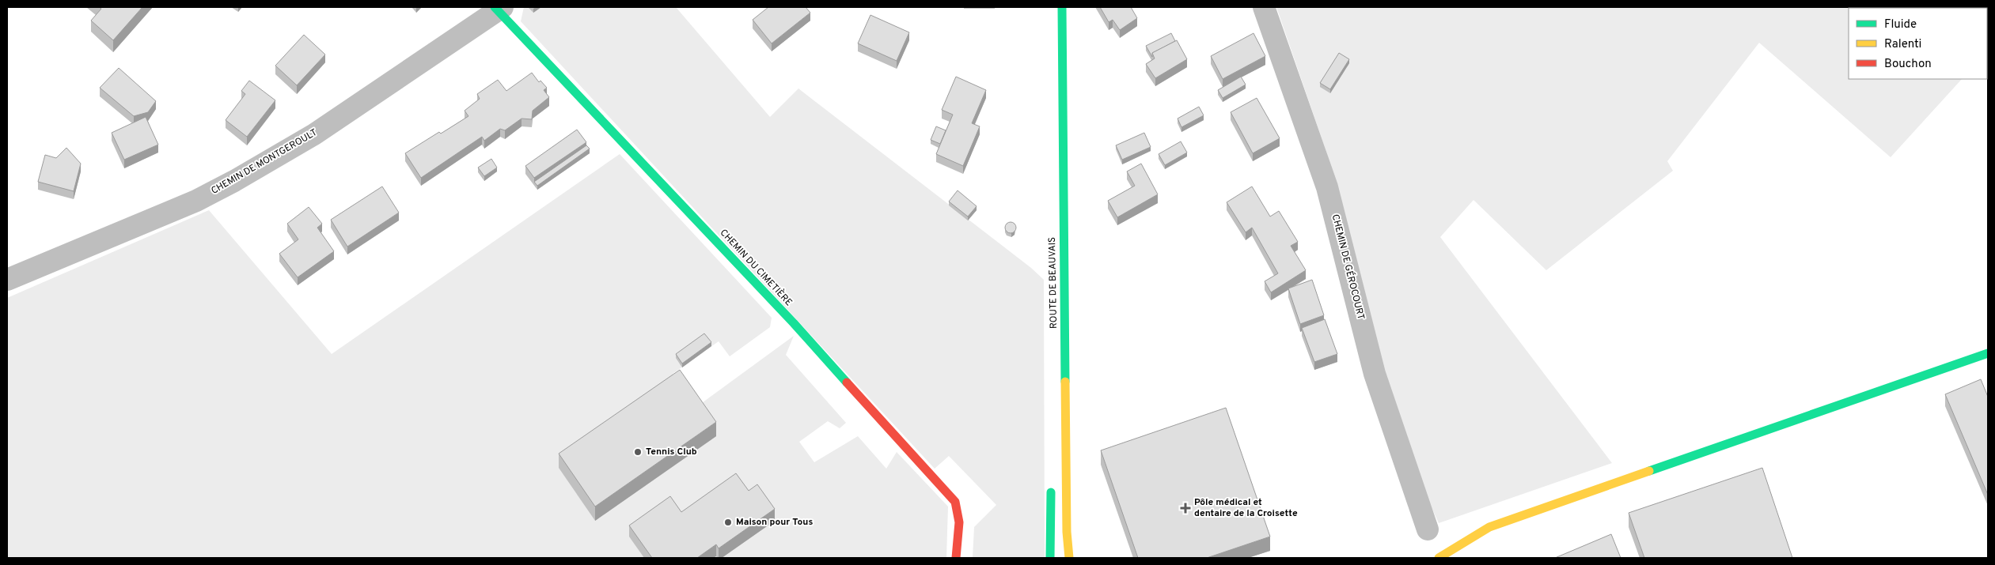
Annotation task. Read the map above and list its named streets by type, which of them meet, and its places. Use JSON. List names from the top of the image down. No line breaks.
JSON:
{"streets":{"street":["CHEMIN DE MONTGEROULT","CHEMIN DE GÉROCOURT","CHEMIN DU CIMETIÈRE","ROUTE DE BEAUVAIS"]},"crossings":[["CHEMIN DE MONTGEROULT","CHEMIN DU CIMETIÈRE"]],"places":{"other":["Tennis Club","Maison pour Tous"],"health":["Pôle médical et dentaire de la Croisette"]},"legend":["Fluide","Ralenti","Bouchon"]}
